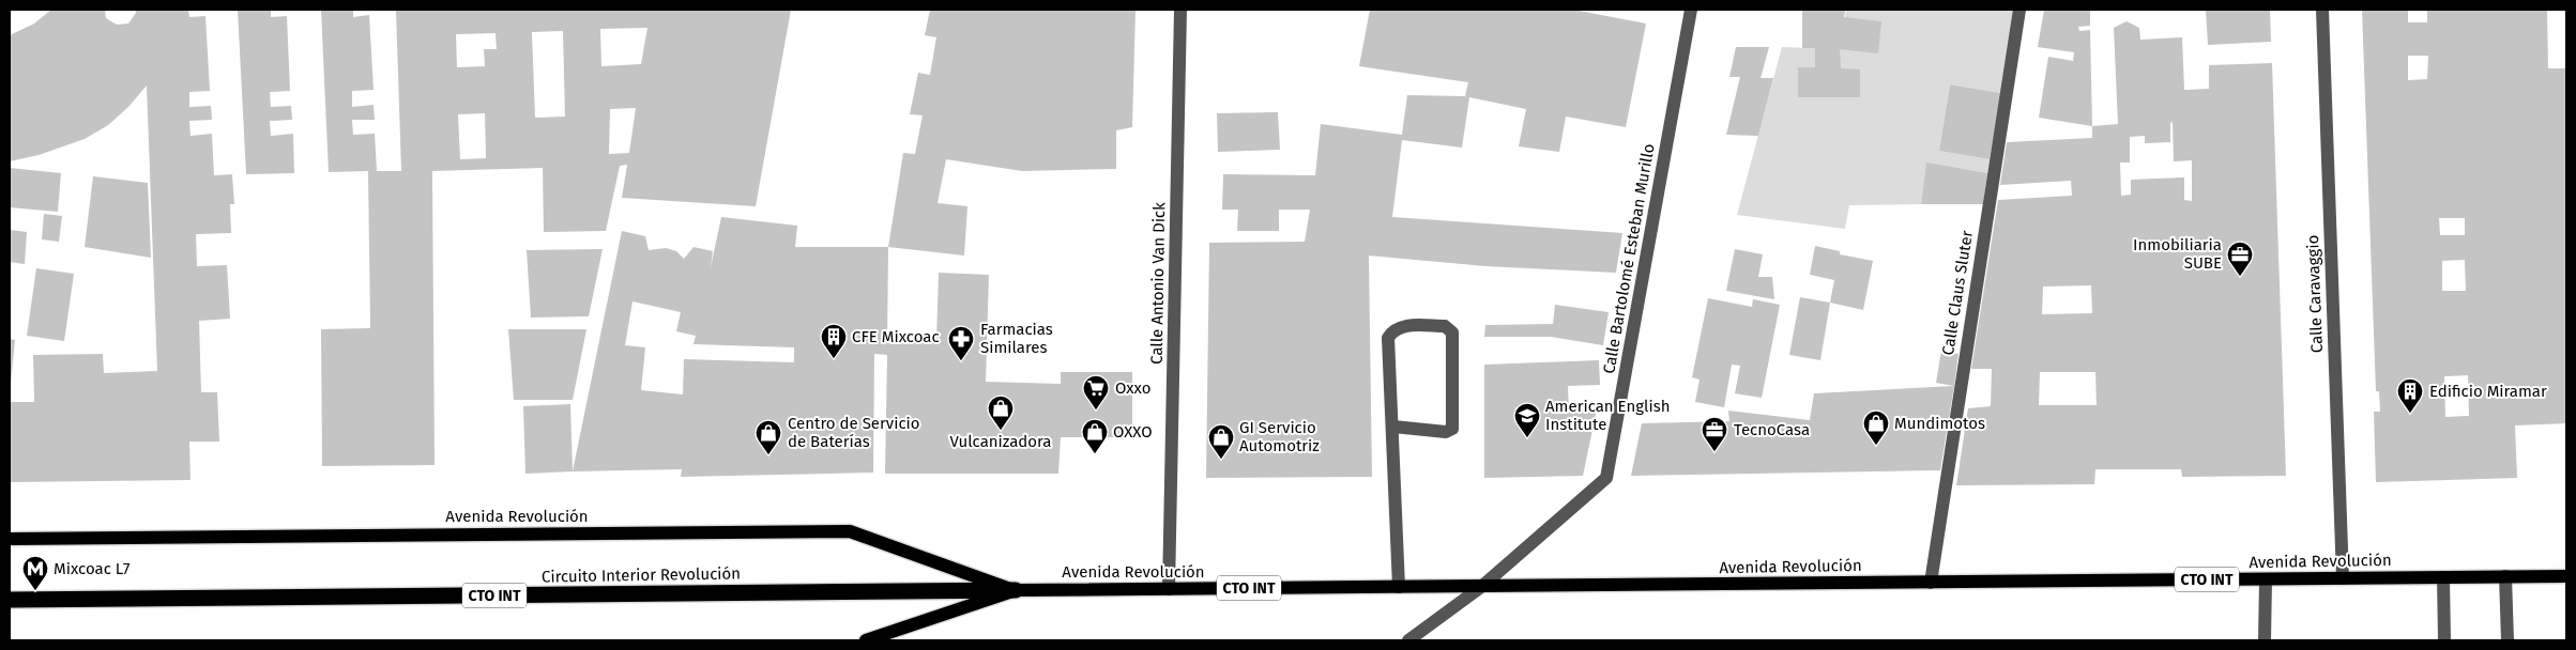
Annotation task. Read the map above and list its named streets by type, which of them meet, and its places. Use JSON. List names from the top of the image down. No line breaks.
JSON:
{"streets":{"highway":["Circuito Interior Revolución","CTO INT"],"main road":["Avenida Revolución"],"street":["Calle Bartolomé Esteban Murillo","Calle Antonio Van Dick","Calle Claus Sluter","Calle Caravaggio"]},"crossings":[["Calle Bartolomé Esteban Murillo","Avenida Revolución"],["Calle Antonio Van Dick","Avenida Revolución"],["Calle Claus Sluter","Avenida Revolución"],["Calle Caravaggio","Avenida Revolución"],["Avenida Revolución","Circuito Interior Revolución"]],"places":{"office":["Inmobiliaria SUBE","TecnoCasa"],"building":["CFE Mixcoac","Edificio Miramar"],"pharmacy":["Farmacias Similares"],"supermarket":["Oxxo"],"shop":["Vulcanizadora","Mundimotos","OXXO","Centro de Servicio de Baterías","GI Servicio Automotriz"],"school or university":["American English Institute"],"metro station":["Mixcoac L7"]}}
